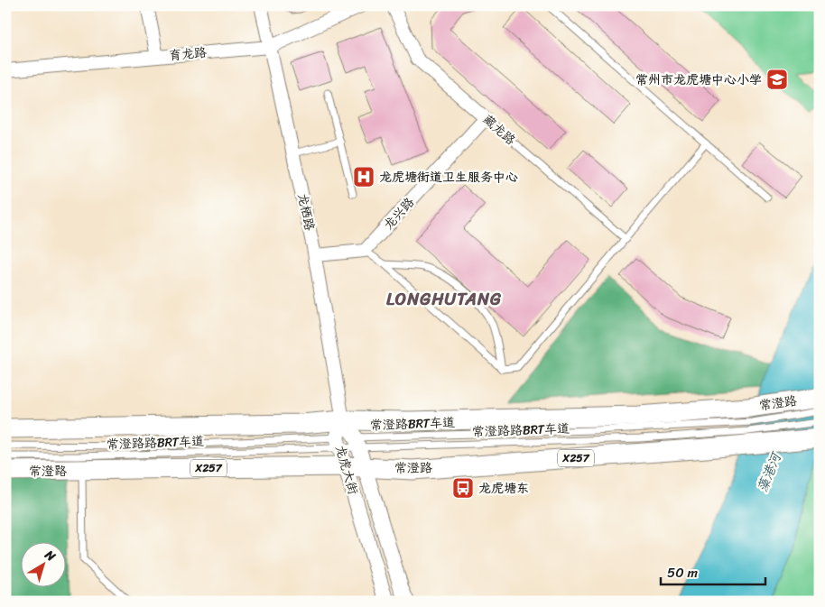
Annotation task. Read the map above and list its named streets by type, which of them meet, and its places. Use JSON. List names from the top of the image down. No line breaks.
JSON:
{"streets":{"main road":["常澄路","X257"],"street":["育龙路","藏龙路","龙栖路","龙兴路","龙虎大街"],"lane":["常澄路路BRT车道"]},"crossings":[["育龙路","龙栖路"],["藏龙路","龙兴路"],["龙栖路","常澄路"],["龙栖路","常澄路路BRT车道"],["龙栖路","龙虎大街"],["常澄路","常澄路路BRT车道"],["常澄路","龙虎大街"],["常澄路路BRT车道","龙虎大街"]],"districts":["LONGHUTANG"],"water":["藻港河"],"places":{"school or university":["常州市龙虎塘中心小学"],"hospital":["龙虎塘街道卫生服务中心"],"bus stop":["龙虎塘东"]},"scale_bar":"50 m","north":"top right"}
